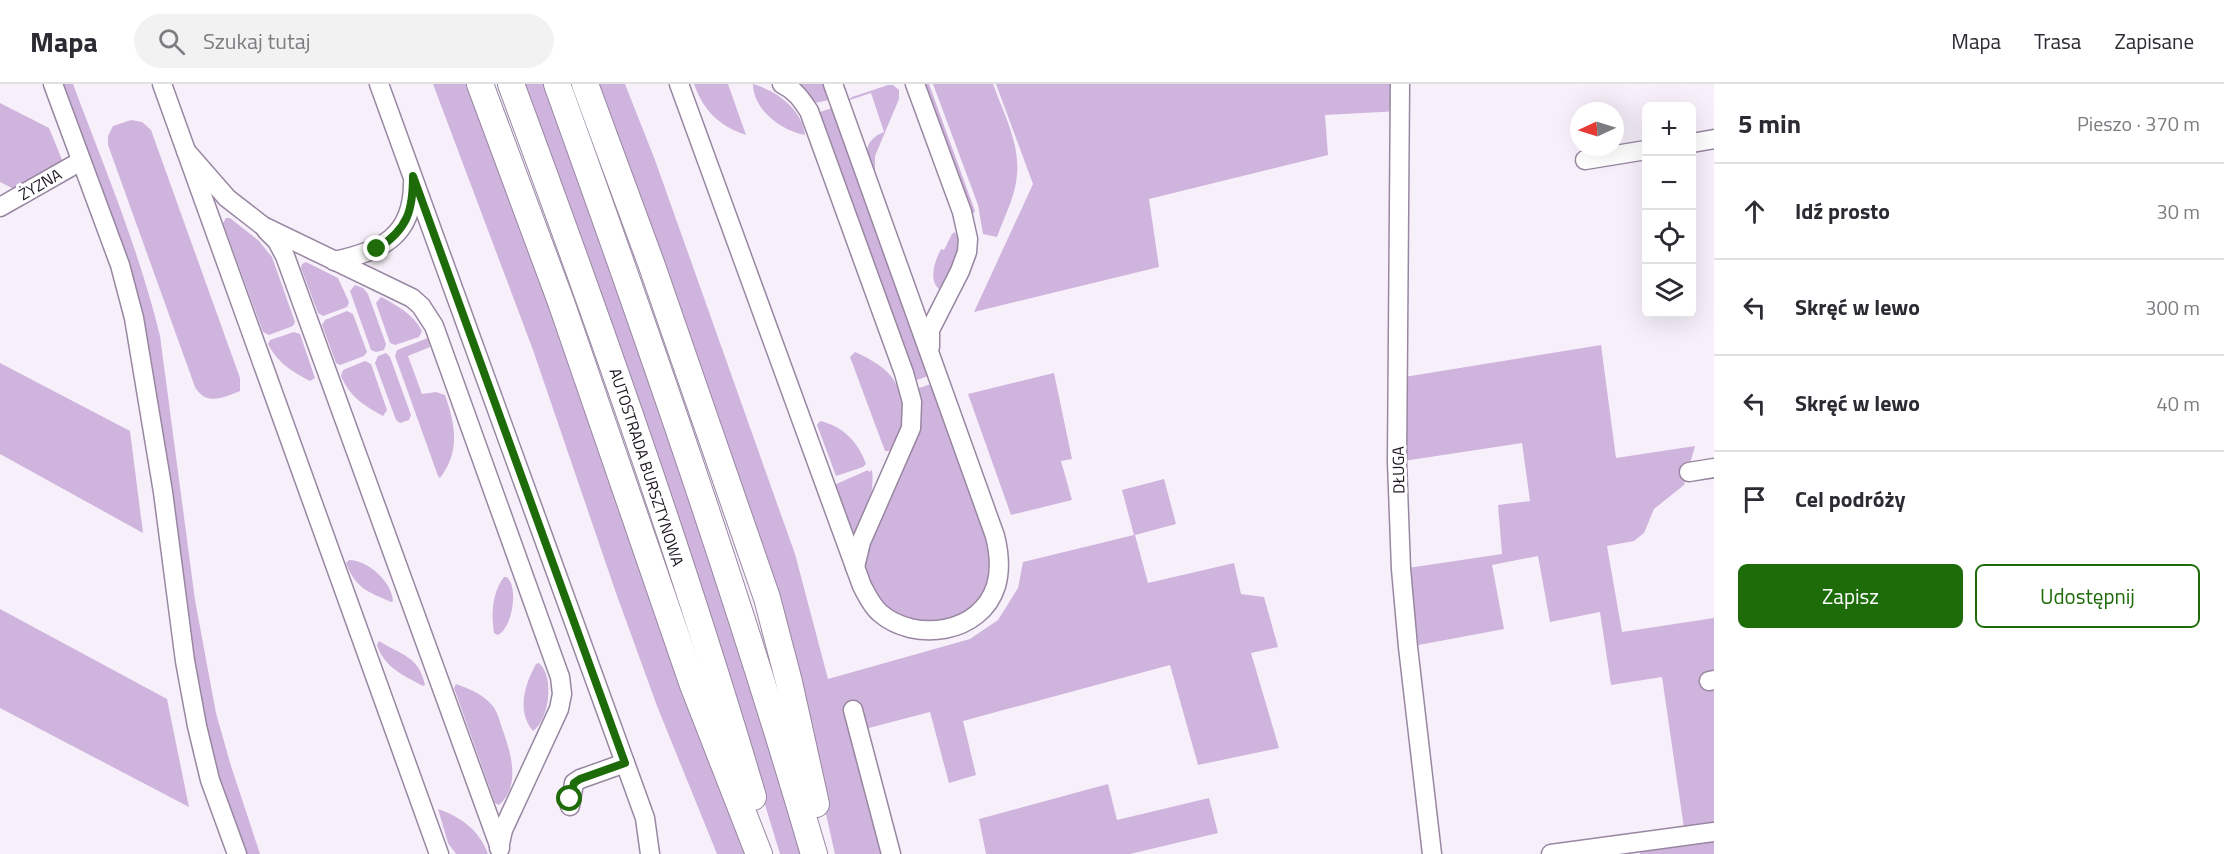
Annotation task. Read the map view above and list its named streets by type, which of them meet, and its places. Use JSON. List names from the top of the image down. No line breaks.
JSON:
{"streets":{"highway":["AUTOSTRADA BURSZTYNOWA"],"street":["ŻYZNA","DŁUGA"]},"north":"left","page":{"header":"Mapa","search":"Szukaj tutaj","nav":["Mapa","Trasa","Zapisane"],"heading":["5 min","Pieszo · 370 m"],"map_buttons":["+","−"],"list":[["Idź prosto","30 m"],["Skręć w lewo","300 m"],["Skręć w lewo","40 m"],"Cel podróży"],"buttons":["Zapisz","Udostępnij"]}}
